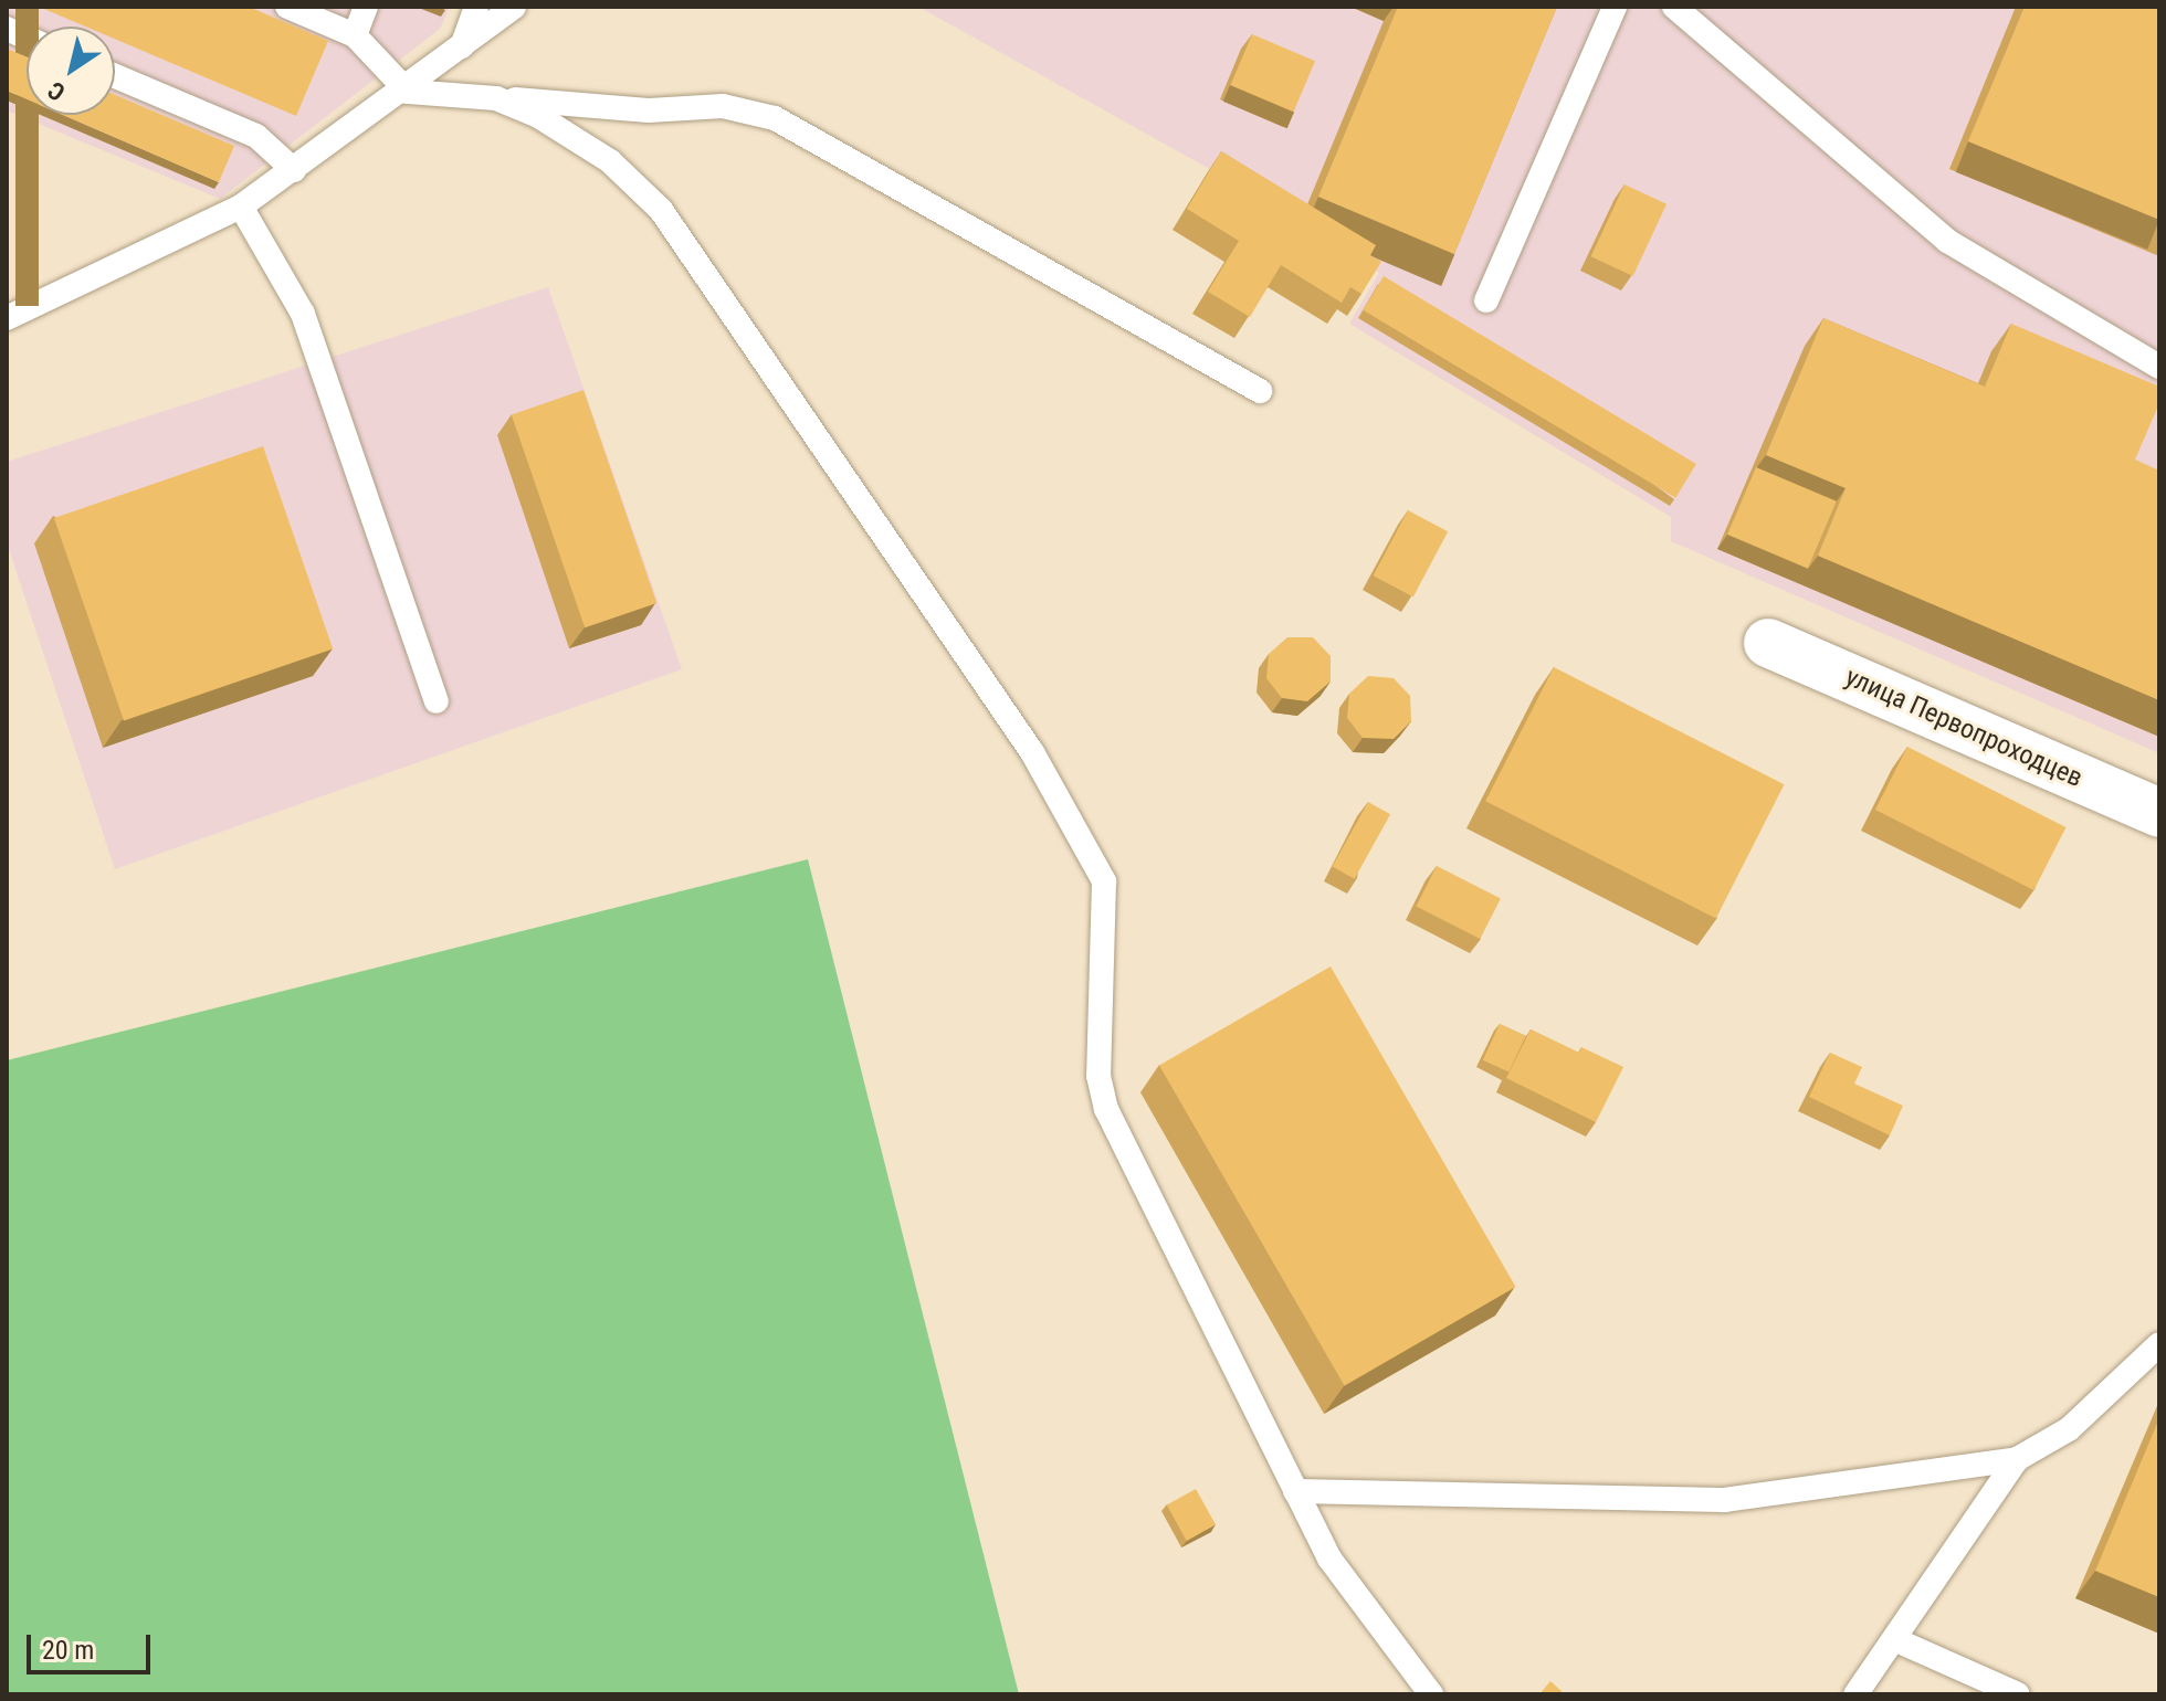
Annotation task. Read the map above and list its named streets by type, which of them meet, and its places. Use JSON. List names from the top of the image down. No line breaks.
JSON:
{"streets":{"street":["улица Первопроходцев"]},"scale_bar":"20 m","north":"bottom left"}
